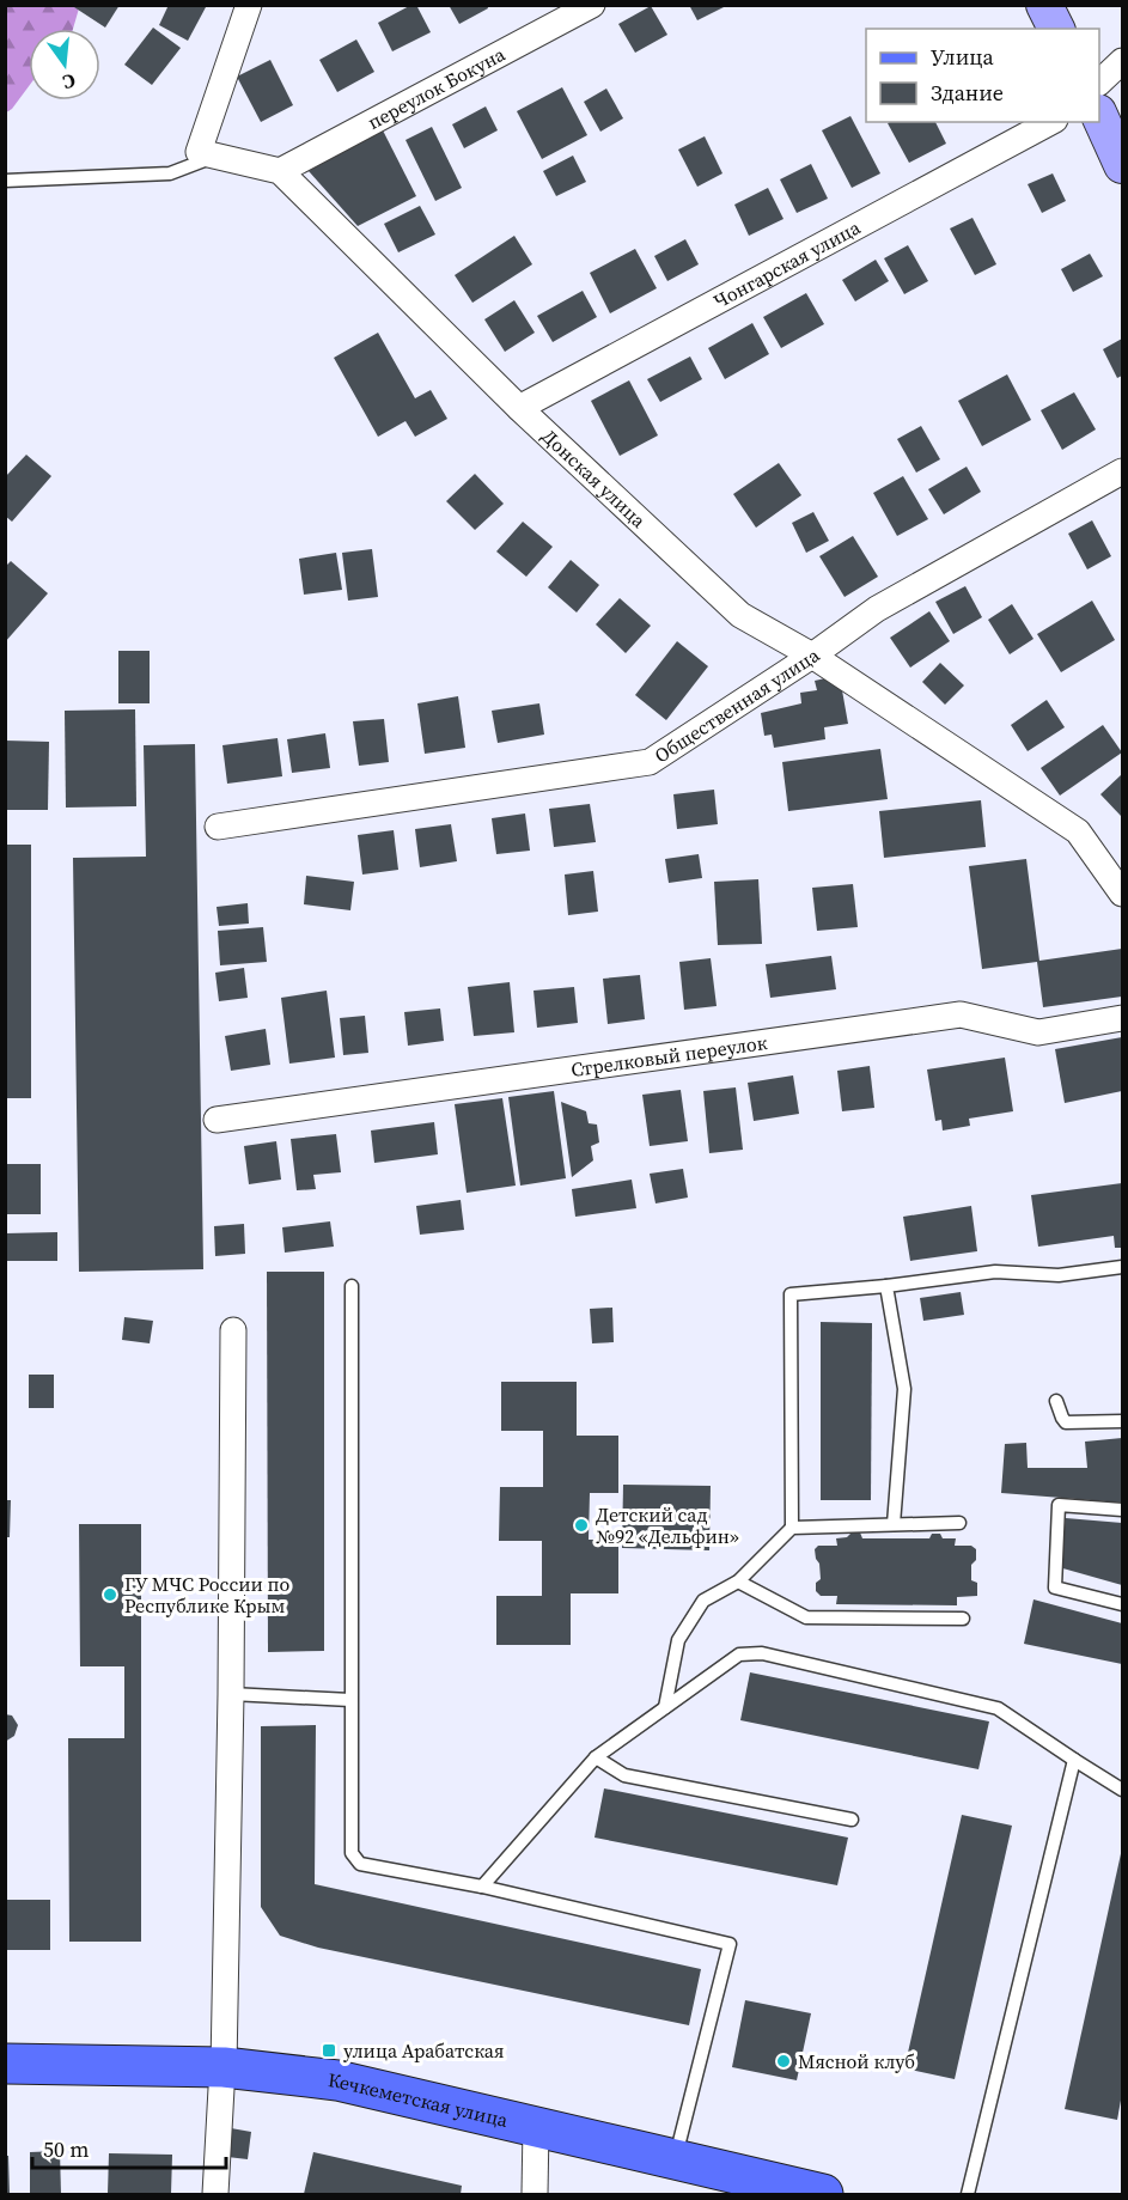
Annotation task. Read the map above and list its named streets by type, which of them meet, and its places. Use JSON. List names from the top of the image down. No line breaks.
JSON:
{"streets":{"main road":["Кечкеметская улица"],"street":["переулок Бокуна","Чонгарская улица","Донская улица","Общественная улица","Стрелковый переулок"]},"crossings":[["переулок Бокуна","Донская улица"],["Чонгарская улица","Донская улица"],["Донская улица","Общественная улица"]],"places":{"other":["Детский сад №92 «Дельфин»","ГУ МЧС России по Республике Крым","Мясной клуб"],"transit":["улица Арабатская"]},"legend":["Улица","Здание"],"scale_bar":"50 m","north":"bottom"}
